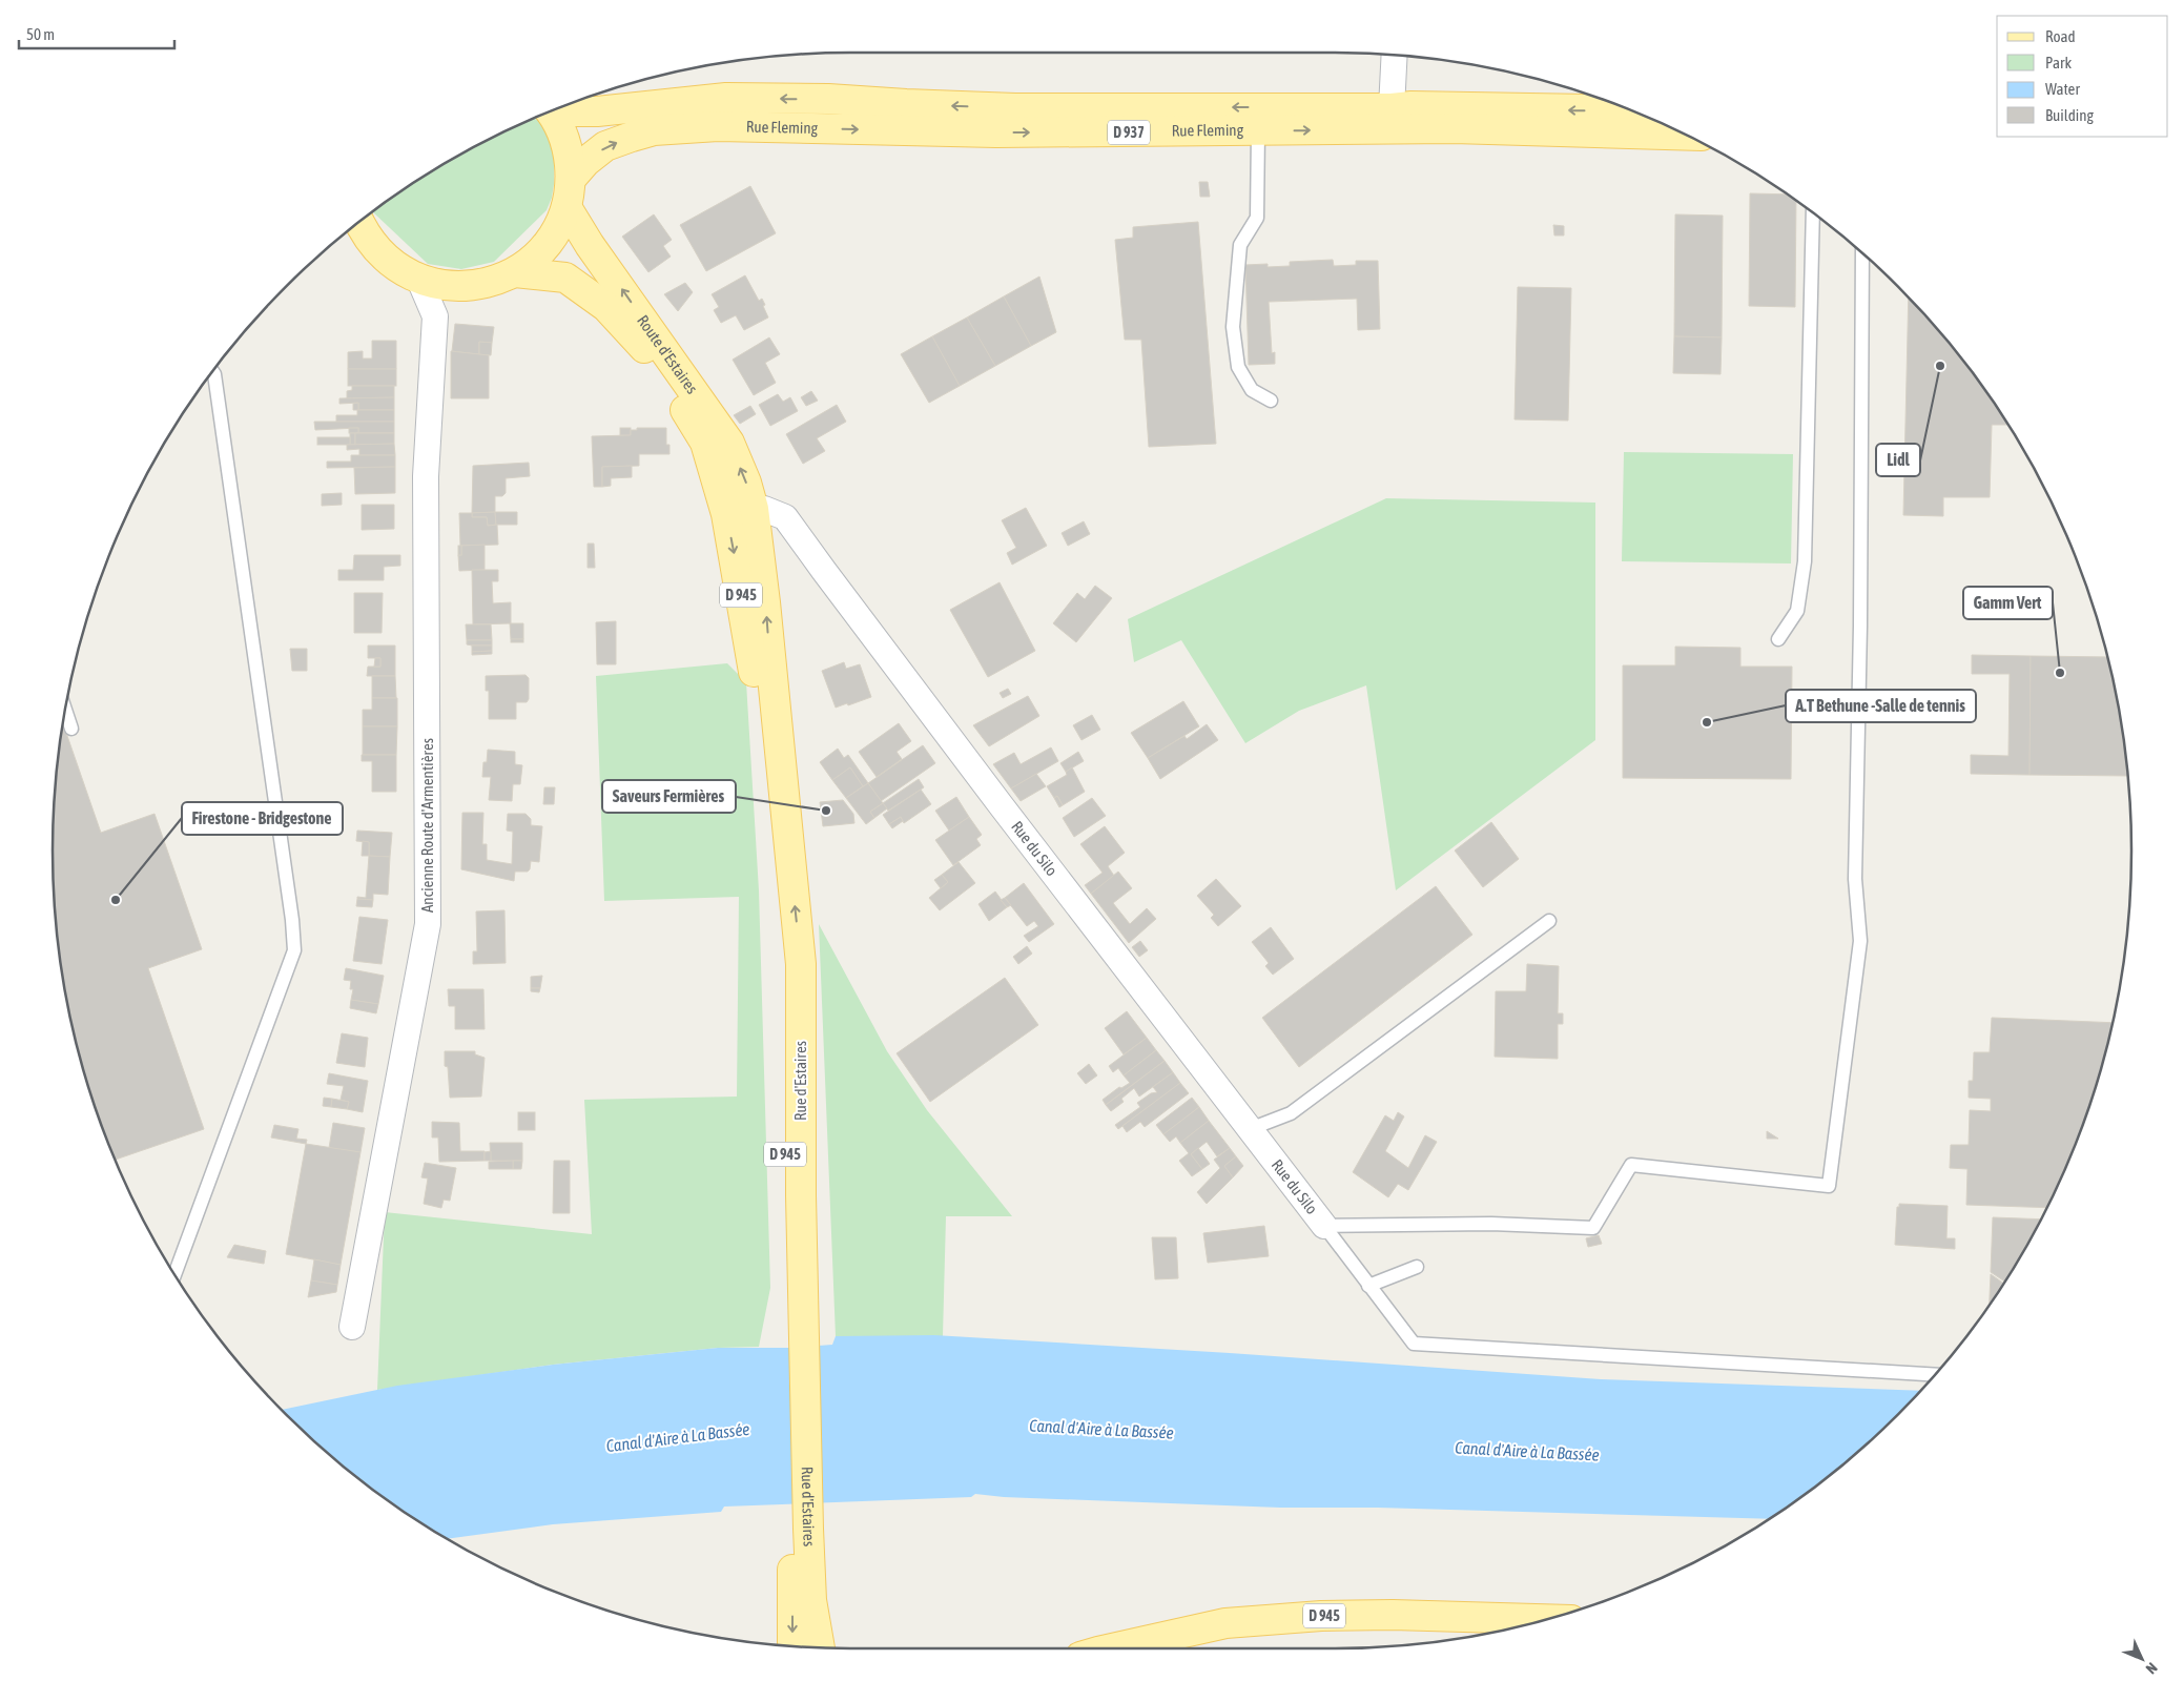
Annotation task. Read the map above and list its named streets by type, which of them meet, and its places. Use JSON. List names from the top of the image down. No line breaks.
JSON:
{"streets":{"main road":["Rue Fleming","D 937","Route d'Estaires","D 945","Rue d'Estaires"],"street":["Ancienne Route d'Armentières","Rue du Silo"]},"crossings":[["Route d'Estaires","D 945"],["Route d'Estaires","Rue du Silo"],["Route d'Estaires","Rue d'Estaires"],["D 945","Rue du Silo"],["D 945","Rue d'Estaires"],["Rue du Silo","Rue d'Estaires"]],"water":["Canal d'Aire à La Bassée"],"places":["Lidl","Gamm Vert","A.T Bethune -Salle de tennis","Saveurs Fermières","Firestone - Bridgestone"],"legend":["Road","Park","Water","Building"],"scale_bar":"50 m","north":"bottom right"}
